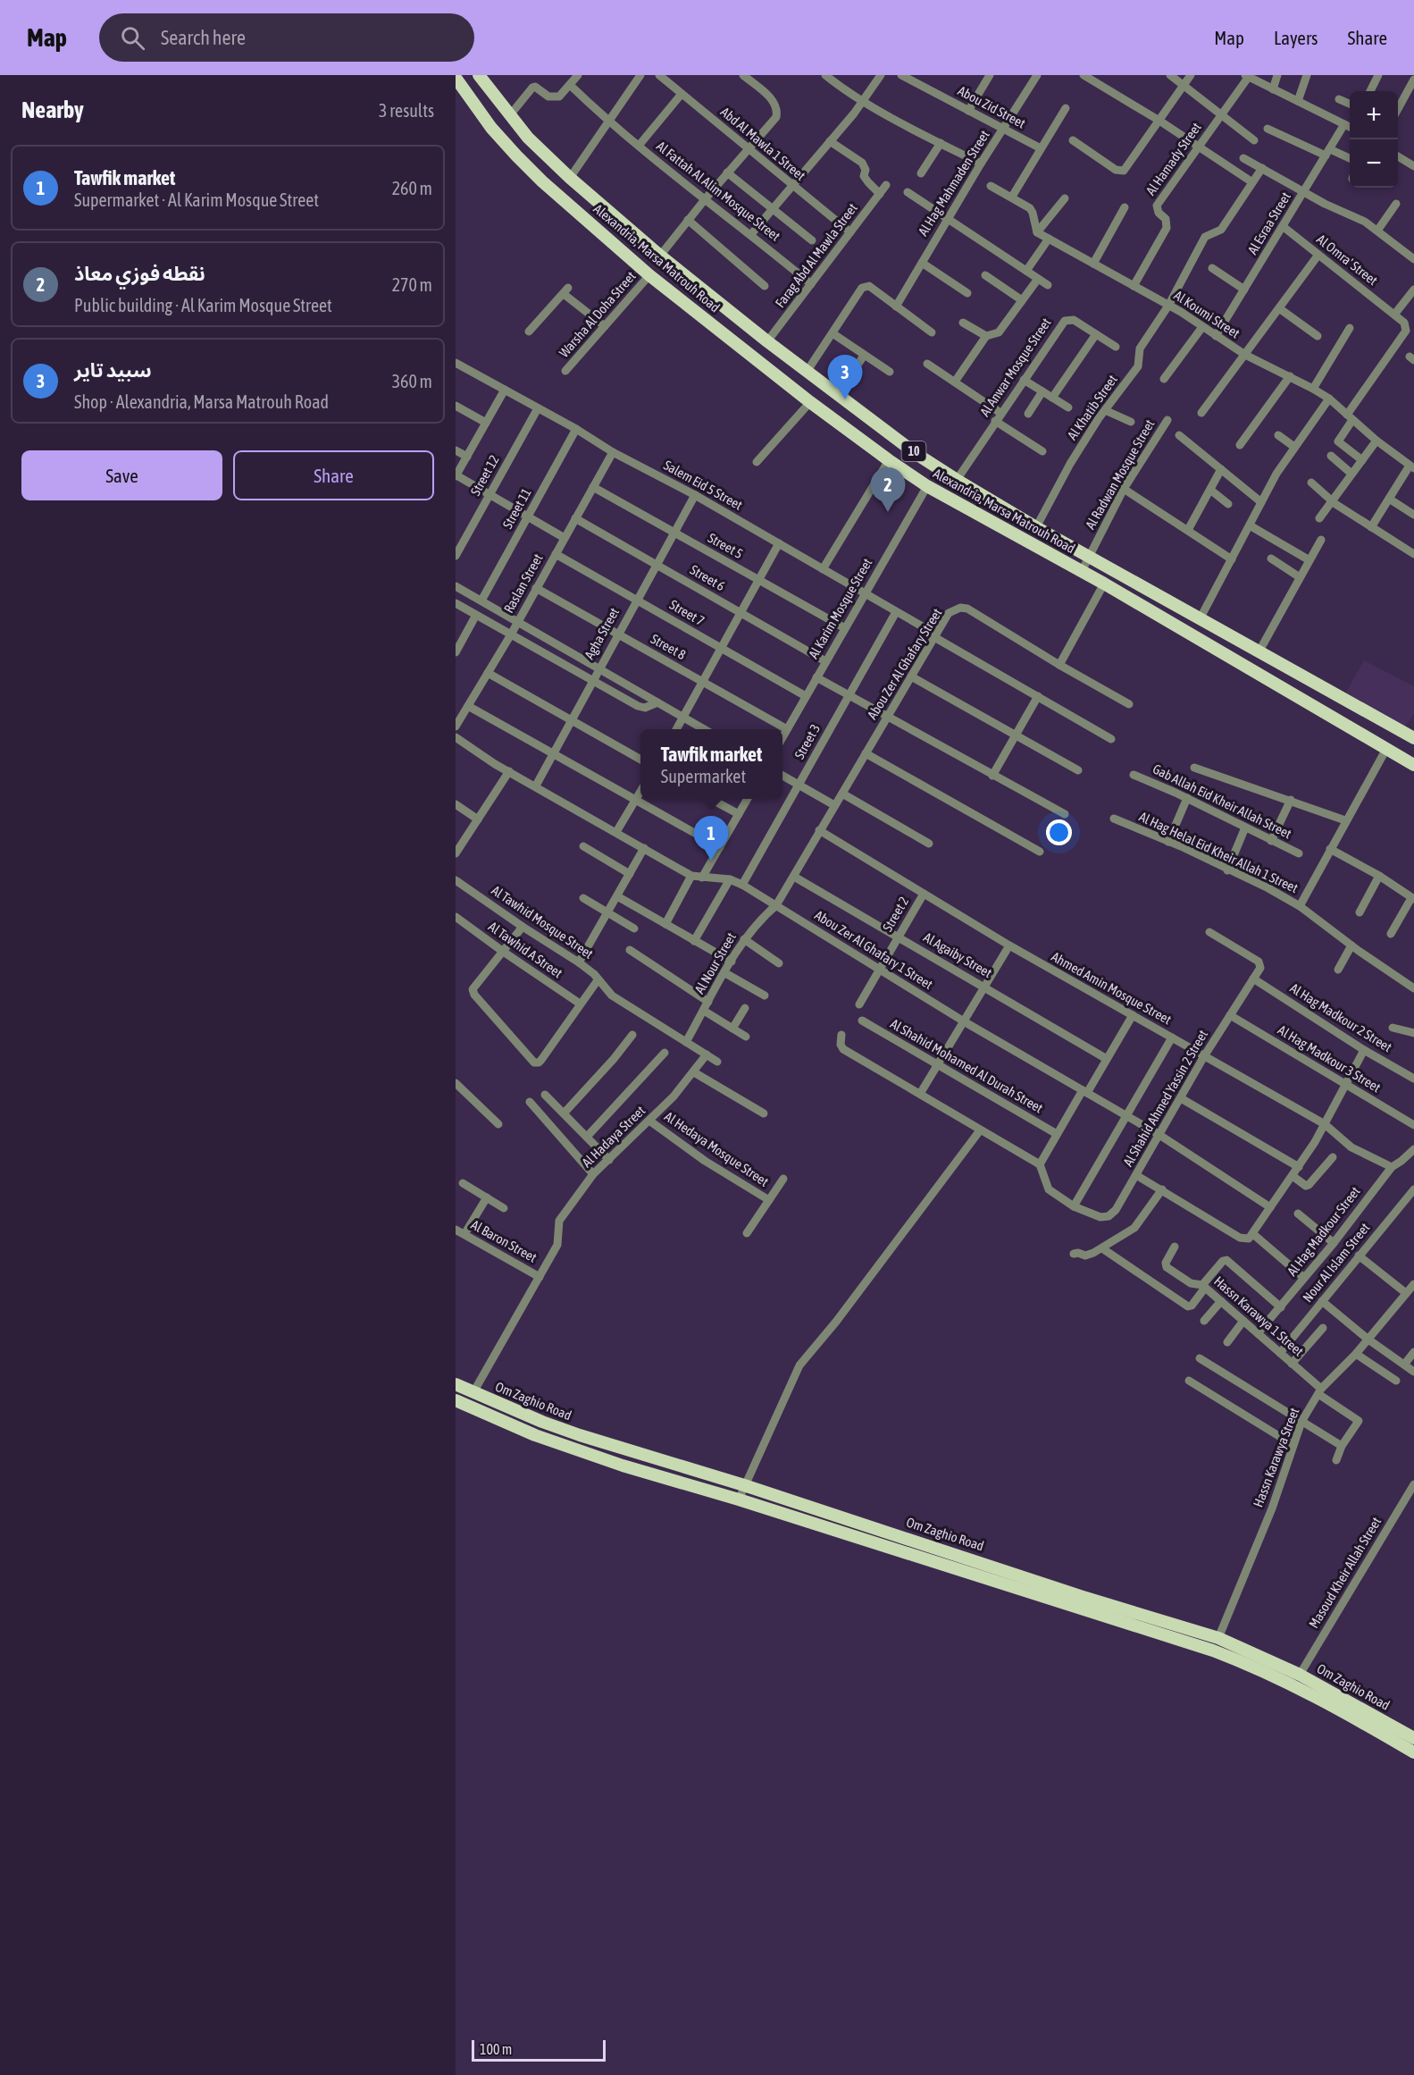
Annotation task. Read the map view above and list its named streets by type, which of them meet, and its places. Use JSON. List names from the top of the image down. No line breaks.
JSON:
{"streets":{"main road":["Alexandria, Marsa Matrouh Road","10","Om Zaghio Road"],"street":["Abou Zid Street","Abd Al Mawla 1 Street","Al Hamady Street","Al Hag Mahmaden Street","Al Fattah Al Alim Mosque Street","Al Esraa Street","Farag Abd Al Mawla Street","Al Omra' Street","Warsha Al Doha Street","Al Koumi Street","Al Anwar Mosque Street","Al Khatib Street","Al Radwan Mosque Street","Street 12","Salem Eid 5 Street","Street 11","Street 5","Street 6","Raslan Street","Al Karim Mosque Street","Street 7","Agha Street","Street 8","Abou Zer Al Ghafary Street","Street 3","Gab Allah Eid Kheir Allah Street","Al Hag Helal Eid Kheir Allah 1 Street","Street 2","Al Tawhid Mosque Street","Al Tawhid A Street","Abou Zer Al Ghafary 1 Street","Al Agaiby Street","Al Nour Street","Ahmed Amin Mosque Street","Al Hag Madkour 2 Street","Al Hag Madkour 3 Street","Al Shahid Mohamed Al Durah Street","Al Shahid Ahmed Yassin 2 Street","Al Hadaya Street","Al Hedaya Mosque Street","Al Hag Madkour Street","Al Baron Street","Nour Al Islam Street","Hassn Karawya 1 Street","Hassn Karawya Street","Masoud Kheir Allah Street"]},"crossings":[["Abou Zid Street","Al Hag Mahmaden Street"],["Abd Al Mawla 1 Street","Farag Abd Al Mawla Street"],["Al Hamady Street","Al Koumi Street"],["Al Fattah Al Alim Mosque Street","Farag Abd Al Mawla Street"],["Al Esraa Street","Al Omra' Street"],["Al Esraa Street","Al Koumi Street"],["Farag Abd Al Mawla Street","Alexandria, Marsa Matrouh Road"],["Alexandria, Marsa Matrouh Road","Warsha Al Doha Street"],["Alexandria, Marsa Matrouh Road","Al Anwar Mosque Street"],["Alexandria, Marsa Matrouh Road","Al Khatib Street"],["Alexandria, Marsa Matrouh Road","Al Radwan Mosque Street"],["Alexandria, Marsa Matrouh Road","Al Karim Mosque Street"],["Al Koumi Street","Al Khatib Street"],["Street 12","Salem Eid 5 Street"],["Salem Eid 5 Street","Street 11"],["Salem Eid 5 Street","Raslan Street"],["Salem Eid 5 Street","Al Karim Mosque Street"],["Salem Eid 5 Street","Agha Street"],["Salem Eid 5 Street","Abou Zer Al Ghafary Street"],["Salem Eid 5 Street","Street 3"],["Street 5","Raslan Street"],["Street 5","Al Karim Mosque Street"],["Street 5","Agha Street"],["Street 6","Raslan Street"],["Street 6","Al Karim Mosque Street"],["Street 6","Agha Street"],["Raslan Street","Street 7"],["Raslan Street","Street 8"],["Al Karim Mosque Street","Street 7"],["Al Karim Mosque Street","Street 8"],["Street 7","Agha Street"],["Agha Street","Street 8"],["Agha Street","Abou Zer Al Ghafary 1 Street"],["Abou Zer Al Ghafary Street","Abou Zer Al Ghafary 1 Street"],["Abou Zer Al Ghafary Street","Al Agaiby Street"],["Abou Zer Al Ghafary Street","Al Nour Street"],["Abou Zer Al Ghafary Street","Ahmed Amin Mosque Street"],["Street 3","Abou Zer Al Ghafary 1 Street"],["Street 2","Abou Zer Al Ghafary 1 Street"],["Street 2","Al Agaiby Street"],["Street 2","Ahmed Amin Mosque Street"],["Al Tawhid Mosque Street","Al Nour Street"],["Al Tawhid Mosque Street","Al Hadaya Street"],["Abou Zer Al Ghafary 1 Street","Al Nour Street"],["Abou Zer Al Ghafary 1 Street","Al Shahid Ahmed Yassin 2 Street"],["Ahmed Amin Mosque Street","Al Shahid Ahmed Yassin 2 Street"],["Ahmed Amin Mosque Street","Al Hag Madkour Street"],["Al Hag Madkour 2 Street","Al Shahid Ahmed Yassin 2 Street"],["Al Hag Madkour 3 Street","Al Shahid Ahmed Yassin 2 Street"],["Al Hadaya Street","Al Hedaya Mosque Street"],["Al Hadaya Street","Al Baron Street"],["Al Hag Madkour Street","Hassn Karawya 1 Street"],["Nour Al Islam Street","Hassn Karawya 1 Street"],["Hassn Karawya 1 Street","Hassn Karawya Street"],["Om Zaghio Road","Hassn Karawya Street"],["Om Zaghio Road","Masoud Kheir Allah Street"]],"scale_bar":"100 m","page":{"header":"Map","search":"Search here","nav":["Map","Layers","Share"],"heading":["Nearby","3 results"],"map_buttons":["+","−"],"list":[{"mark":"1","name":"Tawfik market","note":"Supermarket · Al Karim Mosque Street","value":"260 m"},{"mark":"2","name":"نقطه فوزي معاذ","note":"Public building · Al Karim Mosque Street","value":"270 m"},{"mark":"3","name":"سبيد تاير","note":"Shop · Alexandria, Marsa Matrouh Road","value":"360 m"}],"pins":["3","2","1"],"buttons":["Save","Share"],"popup":["Tawfik market","Supermarket"],"scale":"100 m"}}
